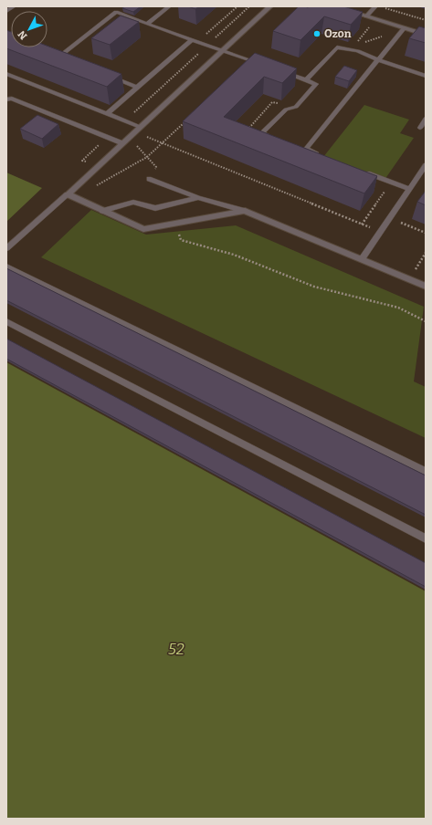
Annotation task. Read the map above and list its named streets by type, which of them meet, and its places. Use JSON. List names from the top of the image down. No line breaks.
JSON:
{"parks":["52"],"places":["Ozon"],"north":"bottom left"}
